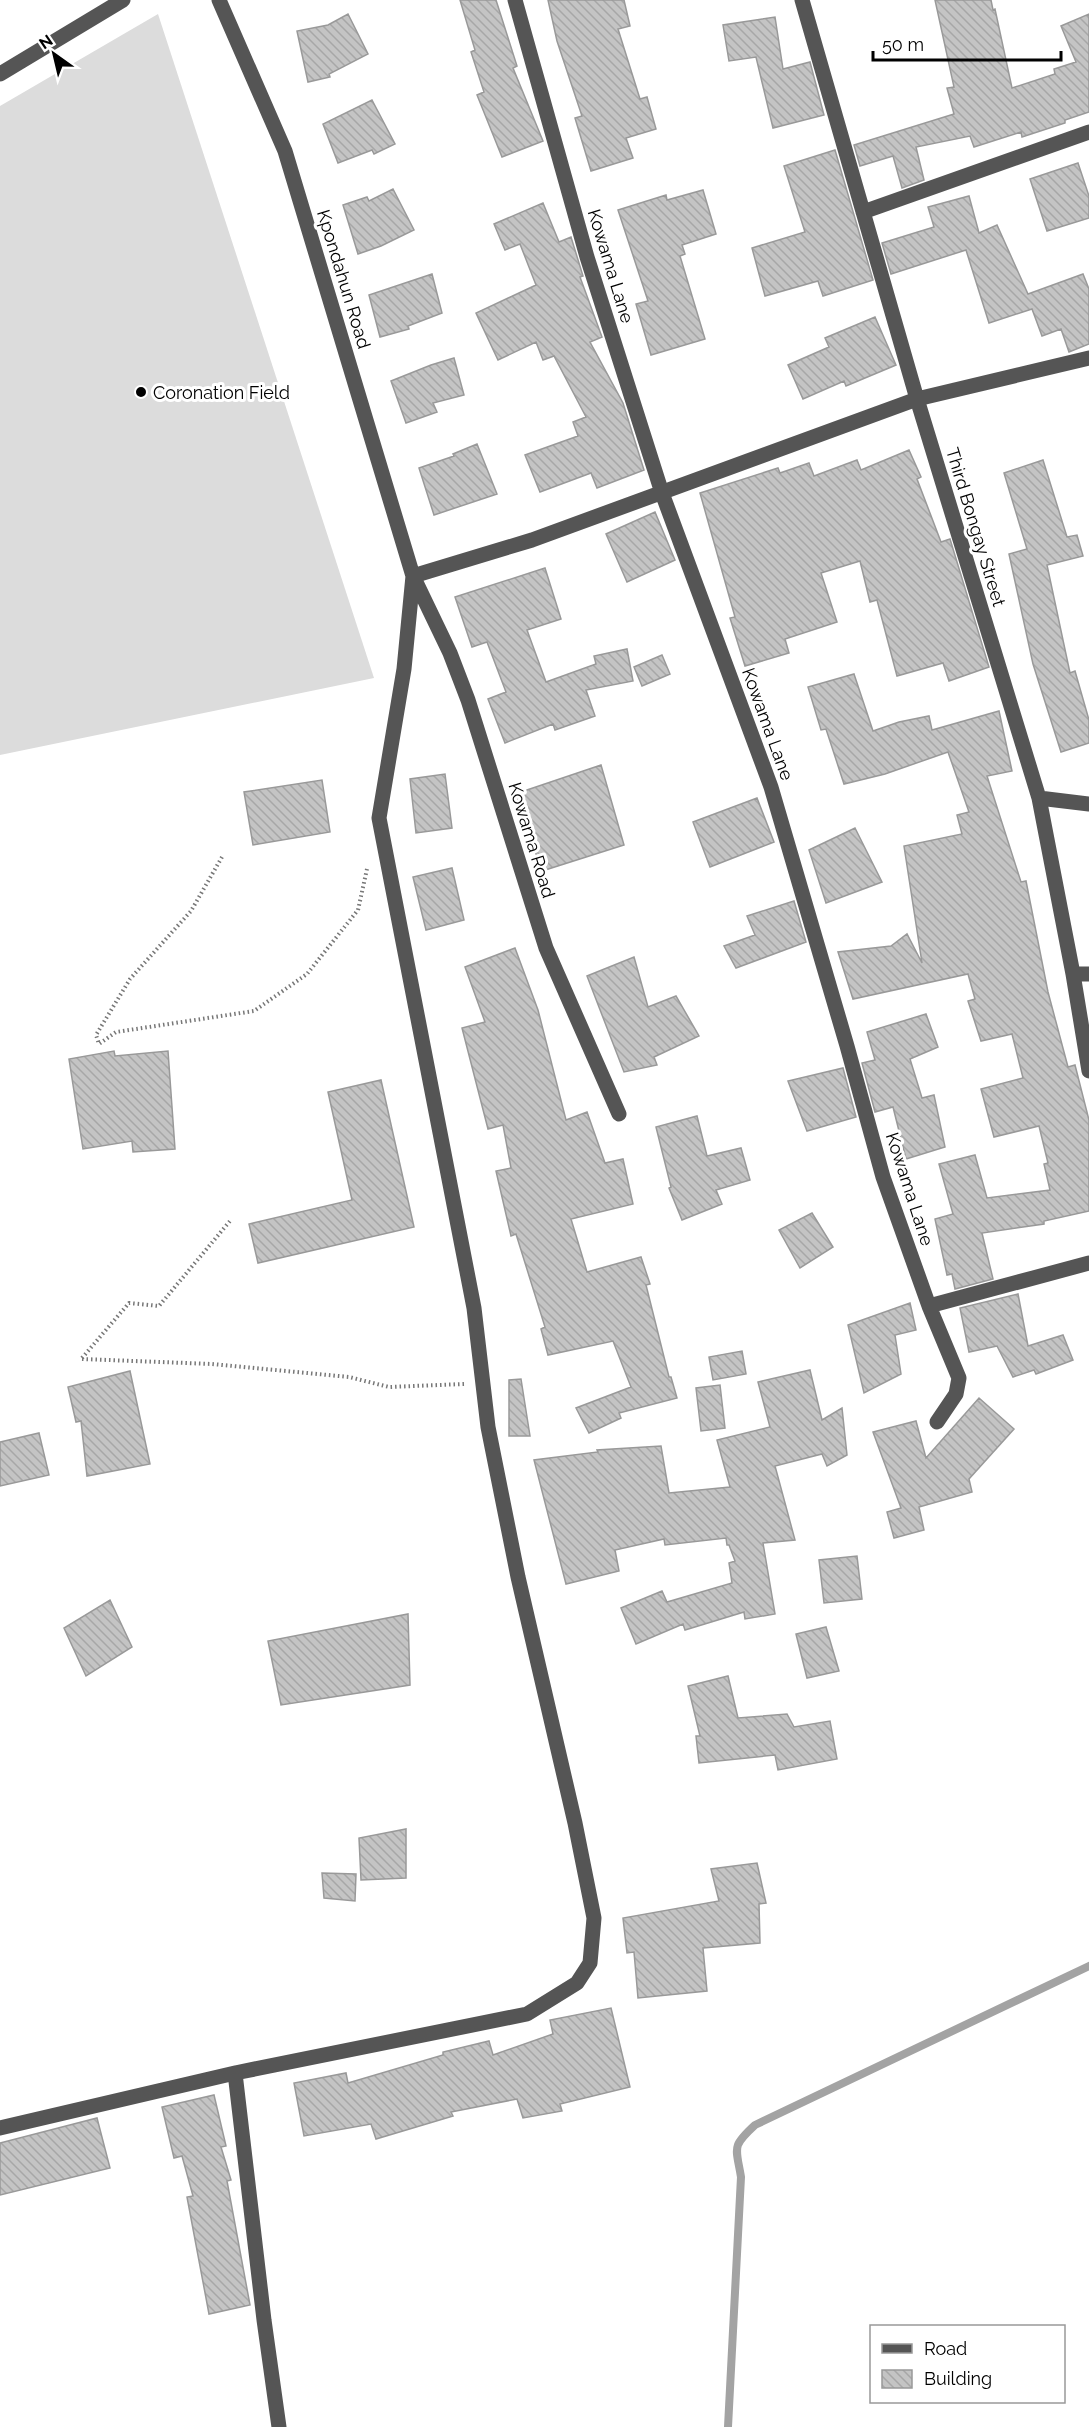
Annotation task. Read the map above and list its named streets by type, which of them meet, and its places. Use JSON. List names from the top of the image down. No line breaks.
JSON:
{"streets":{"street":["Kowama Lane","Kpondahun Road","Third Bongay Street","Kowama Road"]},"crossings":[["Kpondahun Road","Kowama Road"]],"places":["Coronation Field"],"legend":["Road","Building"],"scale_bar":"50 m","north":"top left"}
